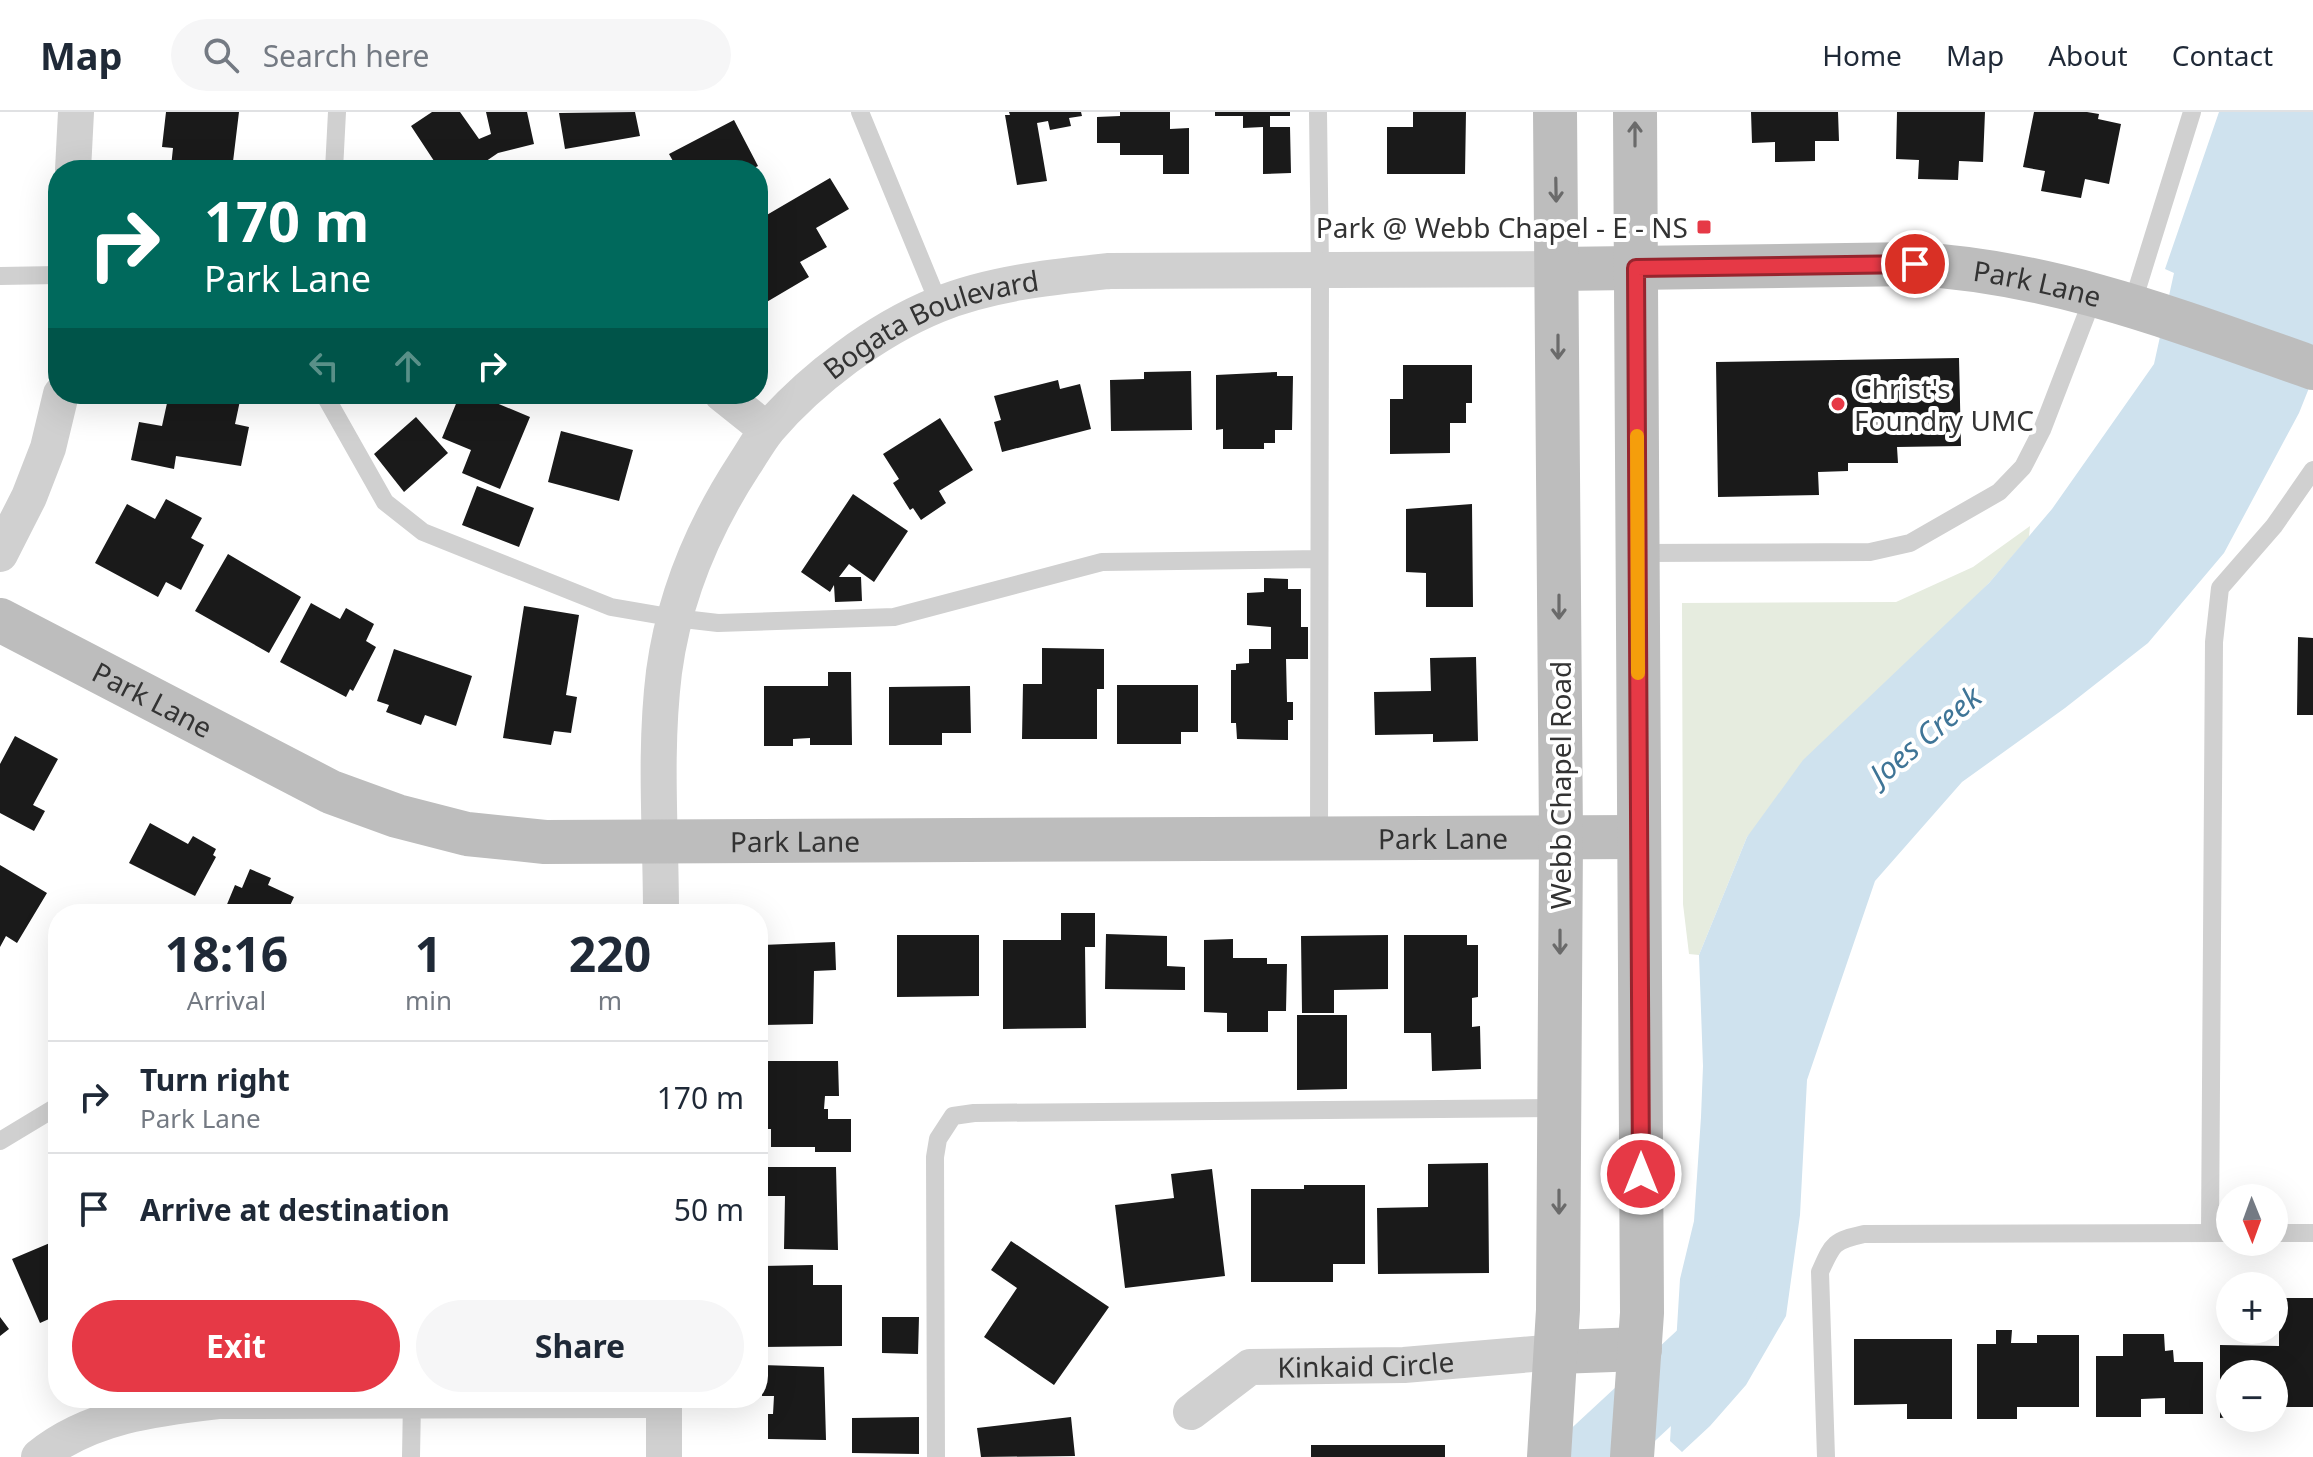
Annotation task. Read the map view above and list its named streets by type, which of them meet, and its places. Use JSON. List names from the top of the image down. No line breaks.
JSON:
{"streets":{"main road":["Park Lane","Webb Chapel Road"],"street":["Bogata Boulevard","Kinkaid Circle"]},"crossings":[["Park Lane","Bogata Boulevard"],["Park Lane","Webb Chapel Road"],["Bogata Boulevard","Webb Chapel Road"],["Webb Chapel Road","Kinkaid Circle"]],"water":["Joes Creek"],"places":{"transit":["Park @ Webb Chapel - E - NS"],"other":["Christ's Foundry UMC"]},"north":"bottom","page":{"header":"Map","search":"Search here","nav":["Home","Map","About","Contact"],"turn":["170 m","Park Lane"],"eta":["18:16","Arrival","1","min","220","m"],"list":[{"name":"Turn right","note":"Park Lane","value":"170 m"},{"name":"Arrive at destination","value":"50 m"}],"map_buttons":["+","−"],"buttons":["Exit","Share"]}}
